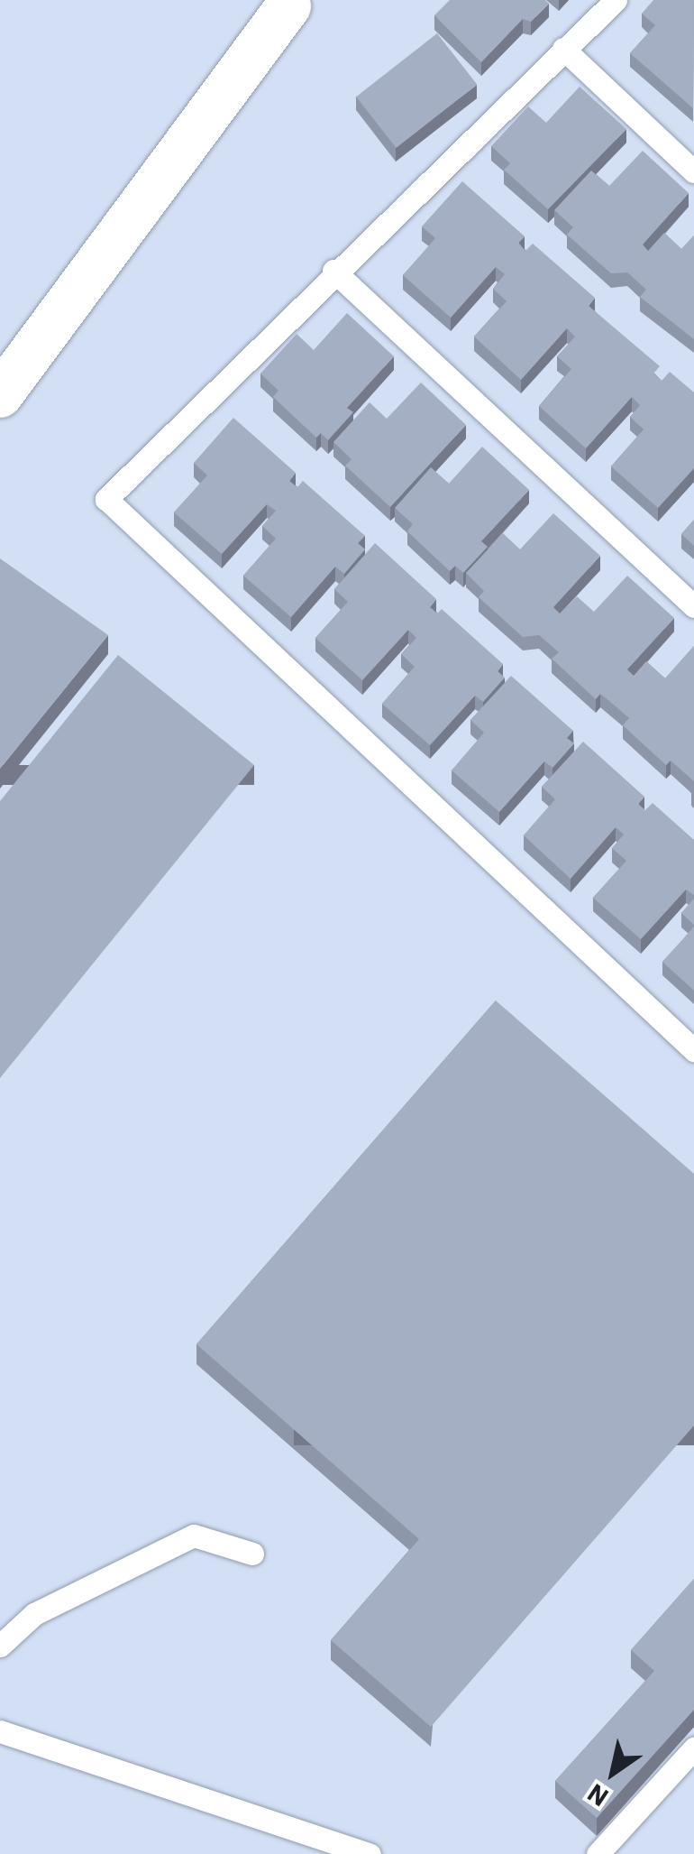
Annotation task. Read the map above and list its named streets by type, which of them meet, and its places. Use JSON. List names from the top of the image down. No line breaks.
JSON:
{"north":"bottom left"}
